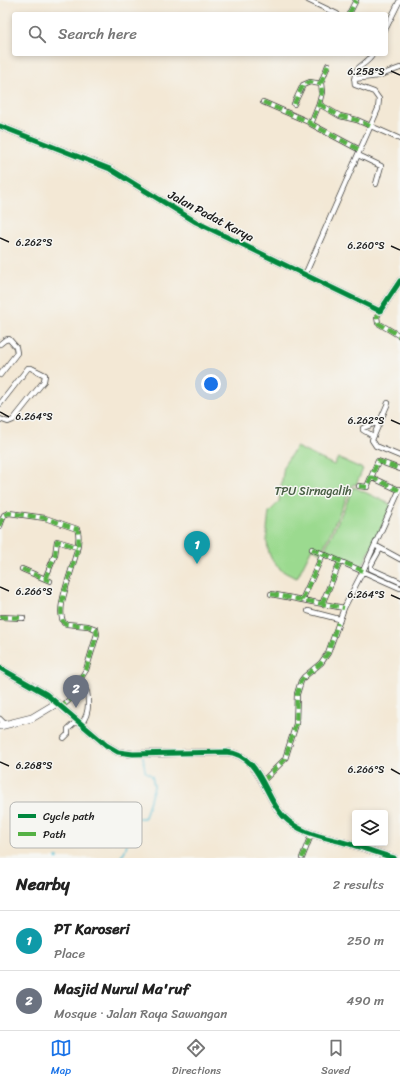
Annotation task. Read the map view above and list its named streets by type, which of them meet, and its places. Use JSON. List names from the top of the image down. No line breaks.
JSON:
{"streets":{"street":["Jalan Padat Karya"]},"parks":["TPU Sirnagalih"],"legend":["Cycle path","Path"],"page":{"search":"Search here","pins":["1","2"],"heading":["Nearby","2 results"],"list":[{"mark":"1","name":"PT Karoseri","note":"Place","value":"250 m"},{"mark":"2","name":"Masjid Nurul Ma'ruf","note":"Mosque · Jalan Raya Sawangan","value":"490 m"}],"nav":["Map","Directions","Saved"]},"coordinates":["6.258°S","6.262°S","6.260°S","6.264°S","6.266°S","6.268°S"]}
